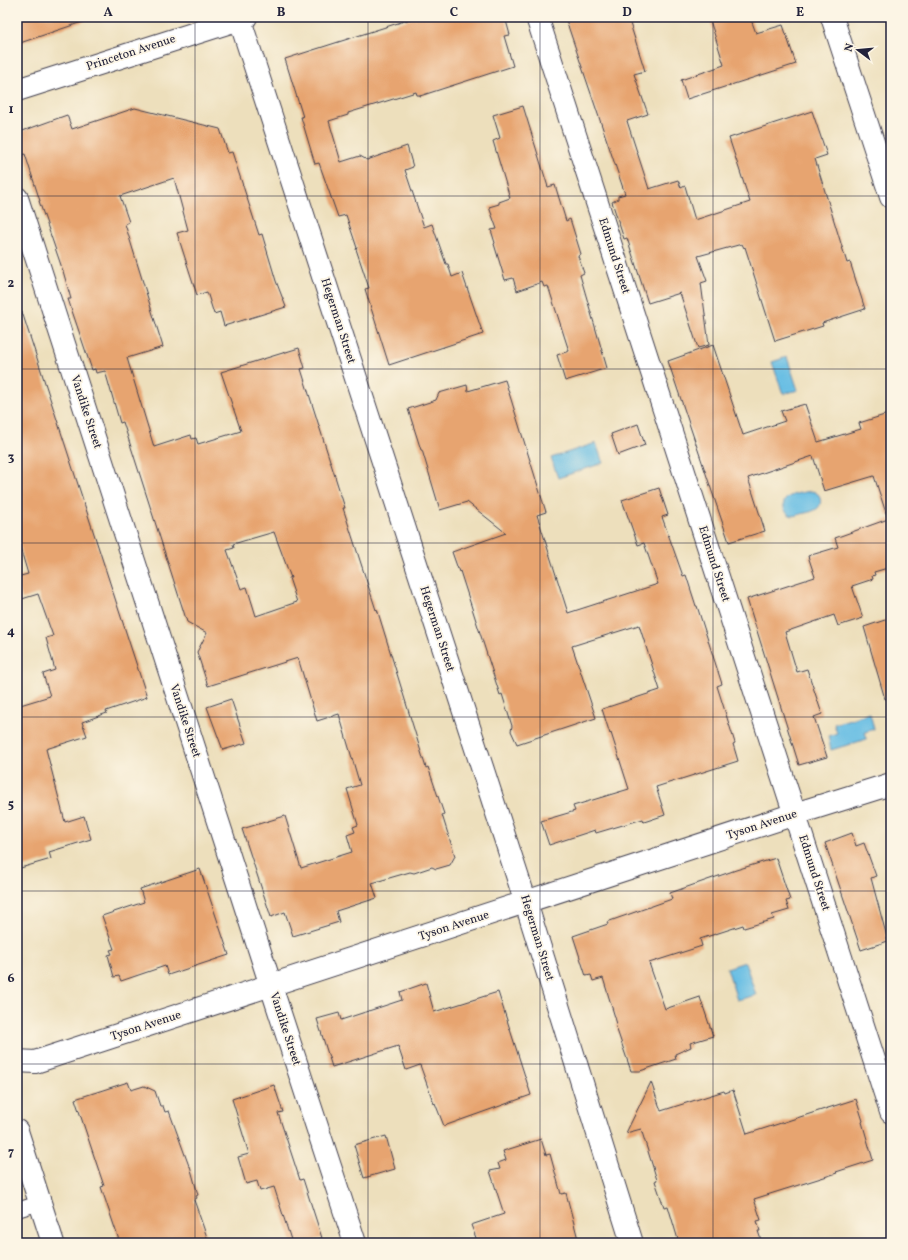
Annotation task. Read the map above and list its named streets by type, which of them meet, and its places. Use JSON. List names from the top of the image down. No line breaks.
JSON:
{"streets":{"street":["Princeton Avenue","Edmund Street","Hegerman Street","Vandike Street","Tyson Avenue"]},"crossings":[["Princeton Avenue","Hegerman Street"],["Edmund Street","Tyson Avenue"],["Hegerman Street","Tyson Avenue"],["Vandike Street","Tyson Avenue"]],"north":"left","grid":{"columns":["A","B","C","D","E"],"rows":["1","2","3","4","5","6","7"]}}
